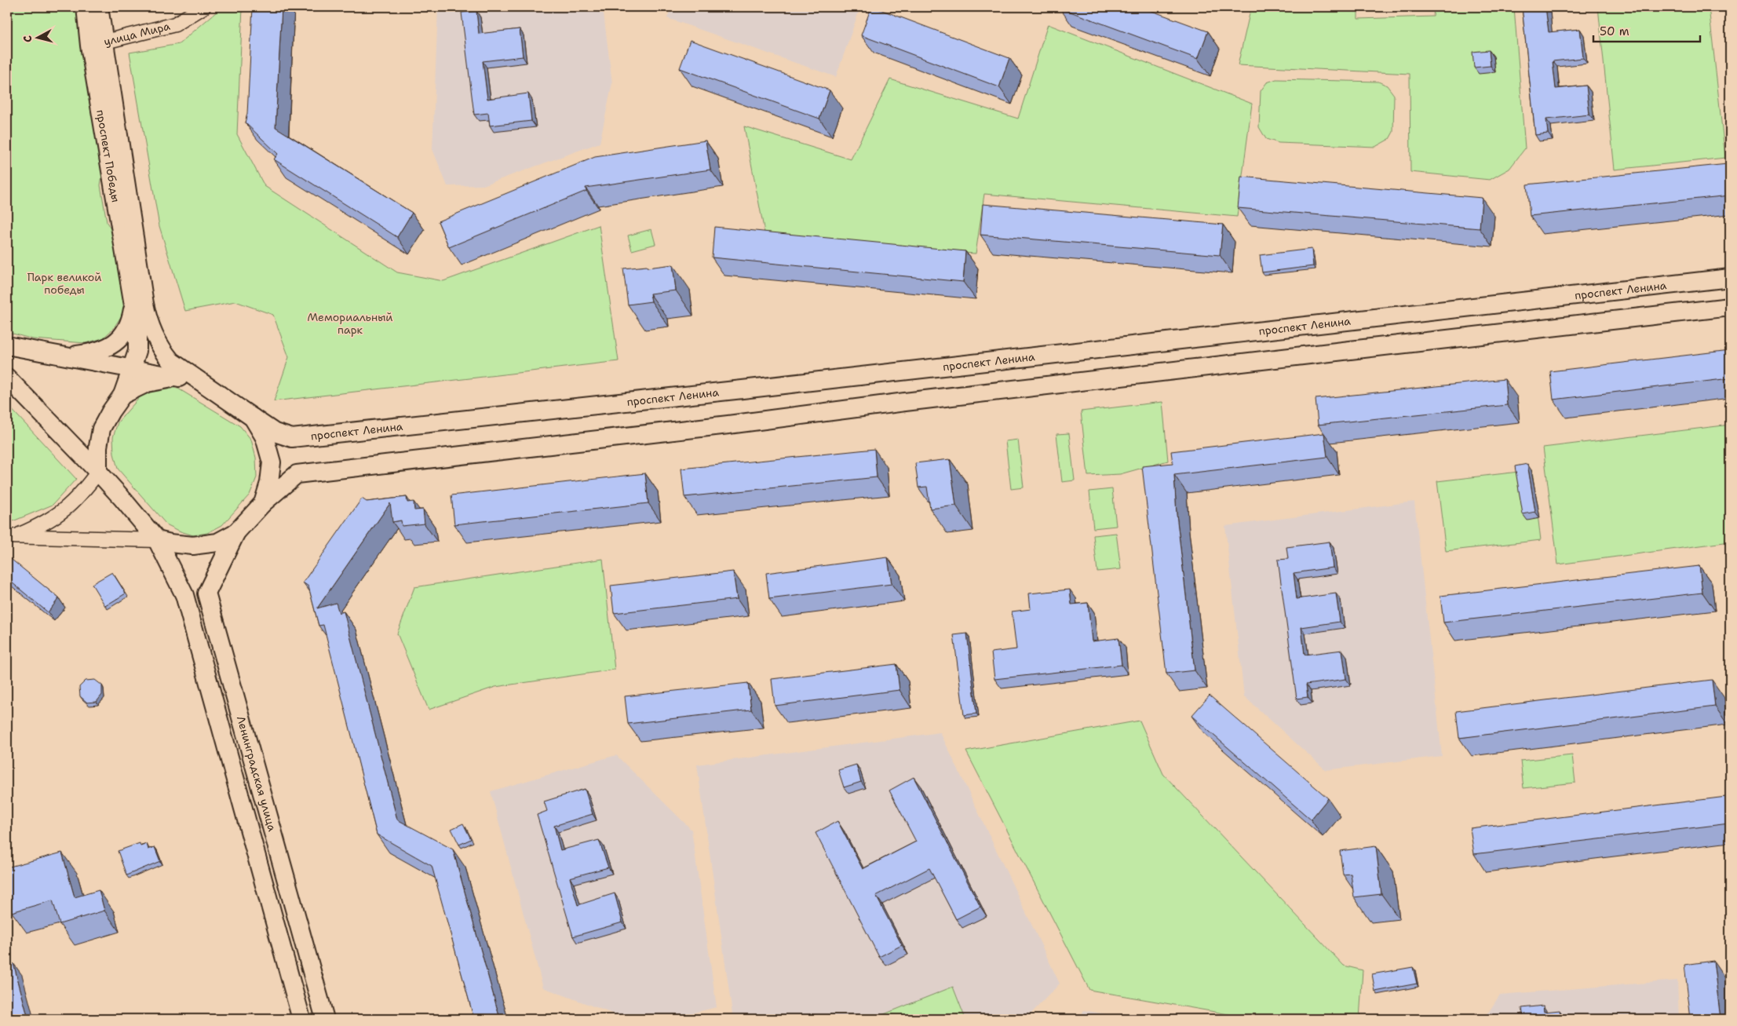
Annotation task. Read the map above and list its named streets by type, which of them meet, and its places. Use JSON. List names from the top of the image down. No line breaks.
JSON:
{"streets":{"main road":["проспект Победы","проспект Ленина","Ленинградская улица"],"street":["улица Мира"]},"crossings":[["улица Мира","проспект Победы"],["проспект Победы","проспект Ленина"]],"parks":["Парк великой победы","Мемориальный парк"],"scale_bar":"50 m","north":"left"}
